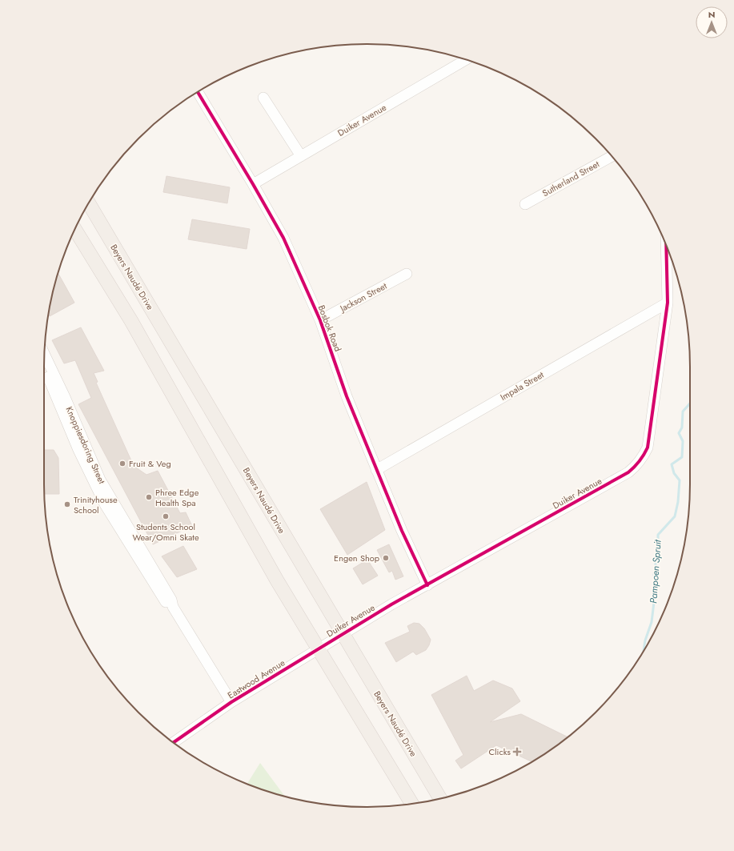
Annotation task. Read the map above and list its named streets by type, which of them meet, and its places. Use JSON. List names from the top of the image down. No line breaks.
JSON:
{"streets":{"main road":["Beyers Naudé Drive"],"street":["Duiker Avenue","Sutherland Street","Jackson Street","Bosbok Road","Impala Street","Knoppiesdoring Street","Eastwood Avenue"]},"crossings":[["Duiker Avenue","Beyers Naudé Drive"],["Duiker Avenue","Bosbok Road"],["Duiker Avenue","Impala Street"],["Duiker Avenue","Eastwood Avenue"],["Jackson Street","Bosbok Road"],["Bosbok Road","Impala Street"],["Knoppiesdoring Street","Eastwood Avenue"]],"water":["Pampoen Spruit"],"places":{"other":["Fruit & Veg","Phree Edge Health Spa","Trinityhouse School","Students School Wear/Omni Skate","Engen Shop"],"health":["Clicks"]},"north":"top"}
